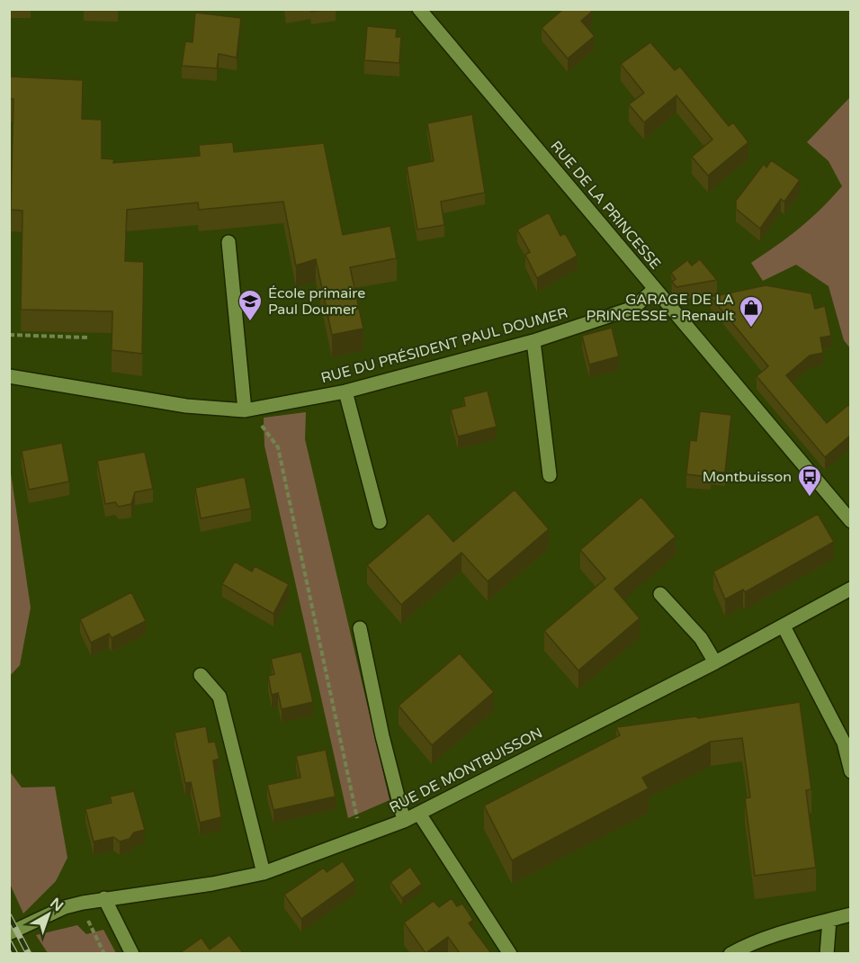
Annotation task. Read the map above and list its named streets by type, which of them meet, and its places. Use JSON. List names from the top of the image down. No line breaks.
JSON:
{"streets":{"street":["RUE DE LA PRINCESSE","RUE DU PRÉSIDENT PAUL DOUMER","RUE DE MONTBUISSON"]},"crossings":[["RUE DE LA PRINCESSE","RUE DU PRÉSIDENT PAUL DOUMER"]],"places":{"school or university":["École primaire Paul Doumer"],"shop":["GARAGE DE LA PRINCESSE - Renault"],"bus stop":["Montbuisson"]},"north":"top right"}
